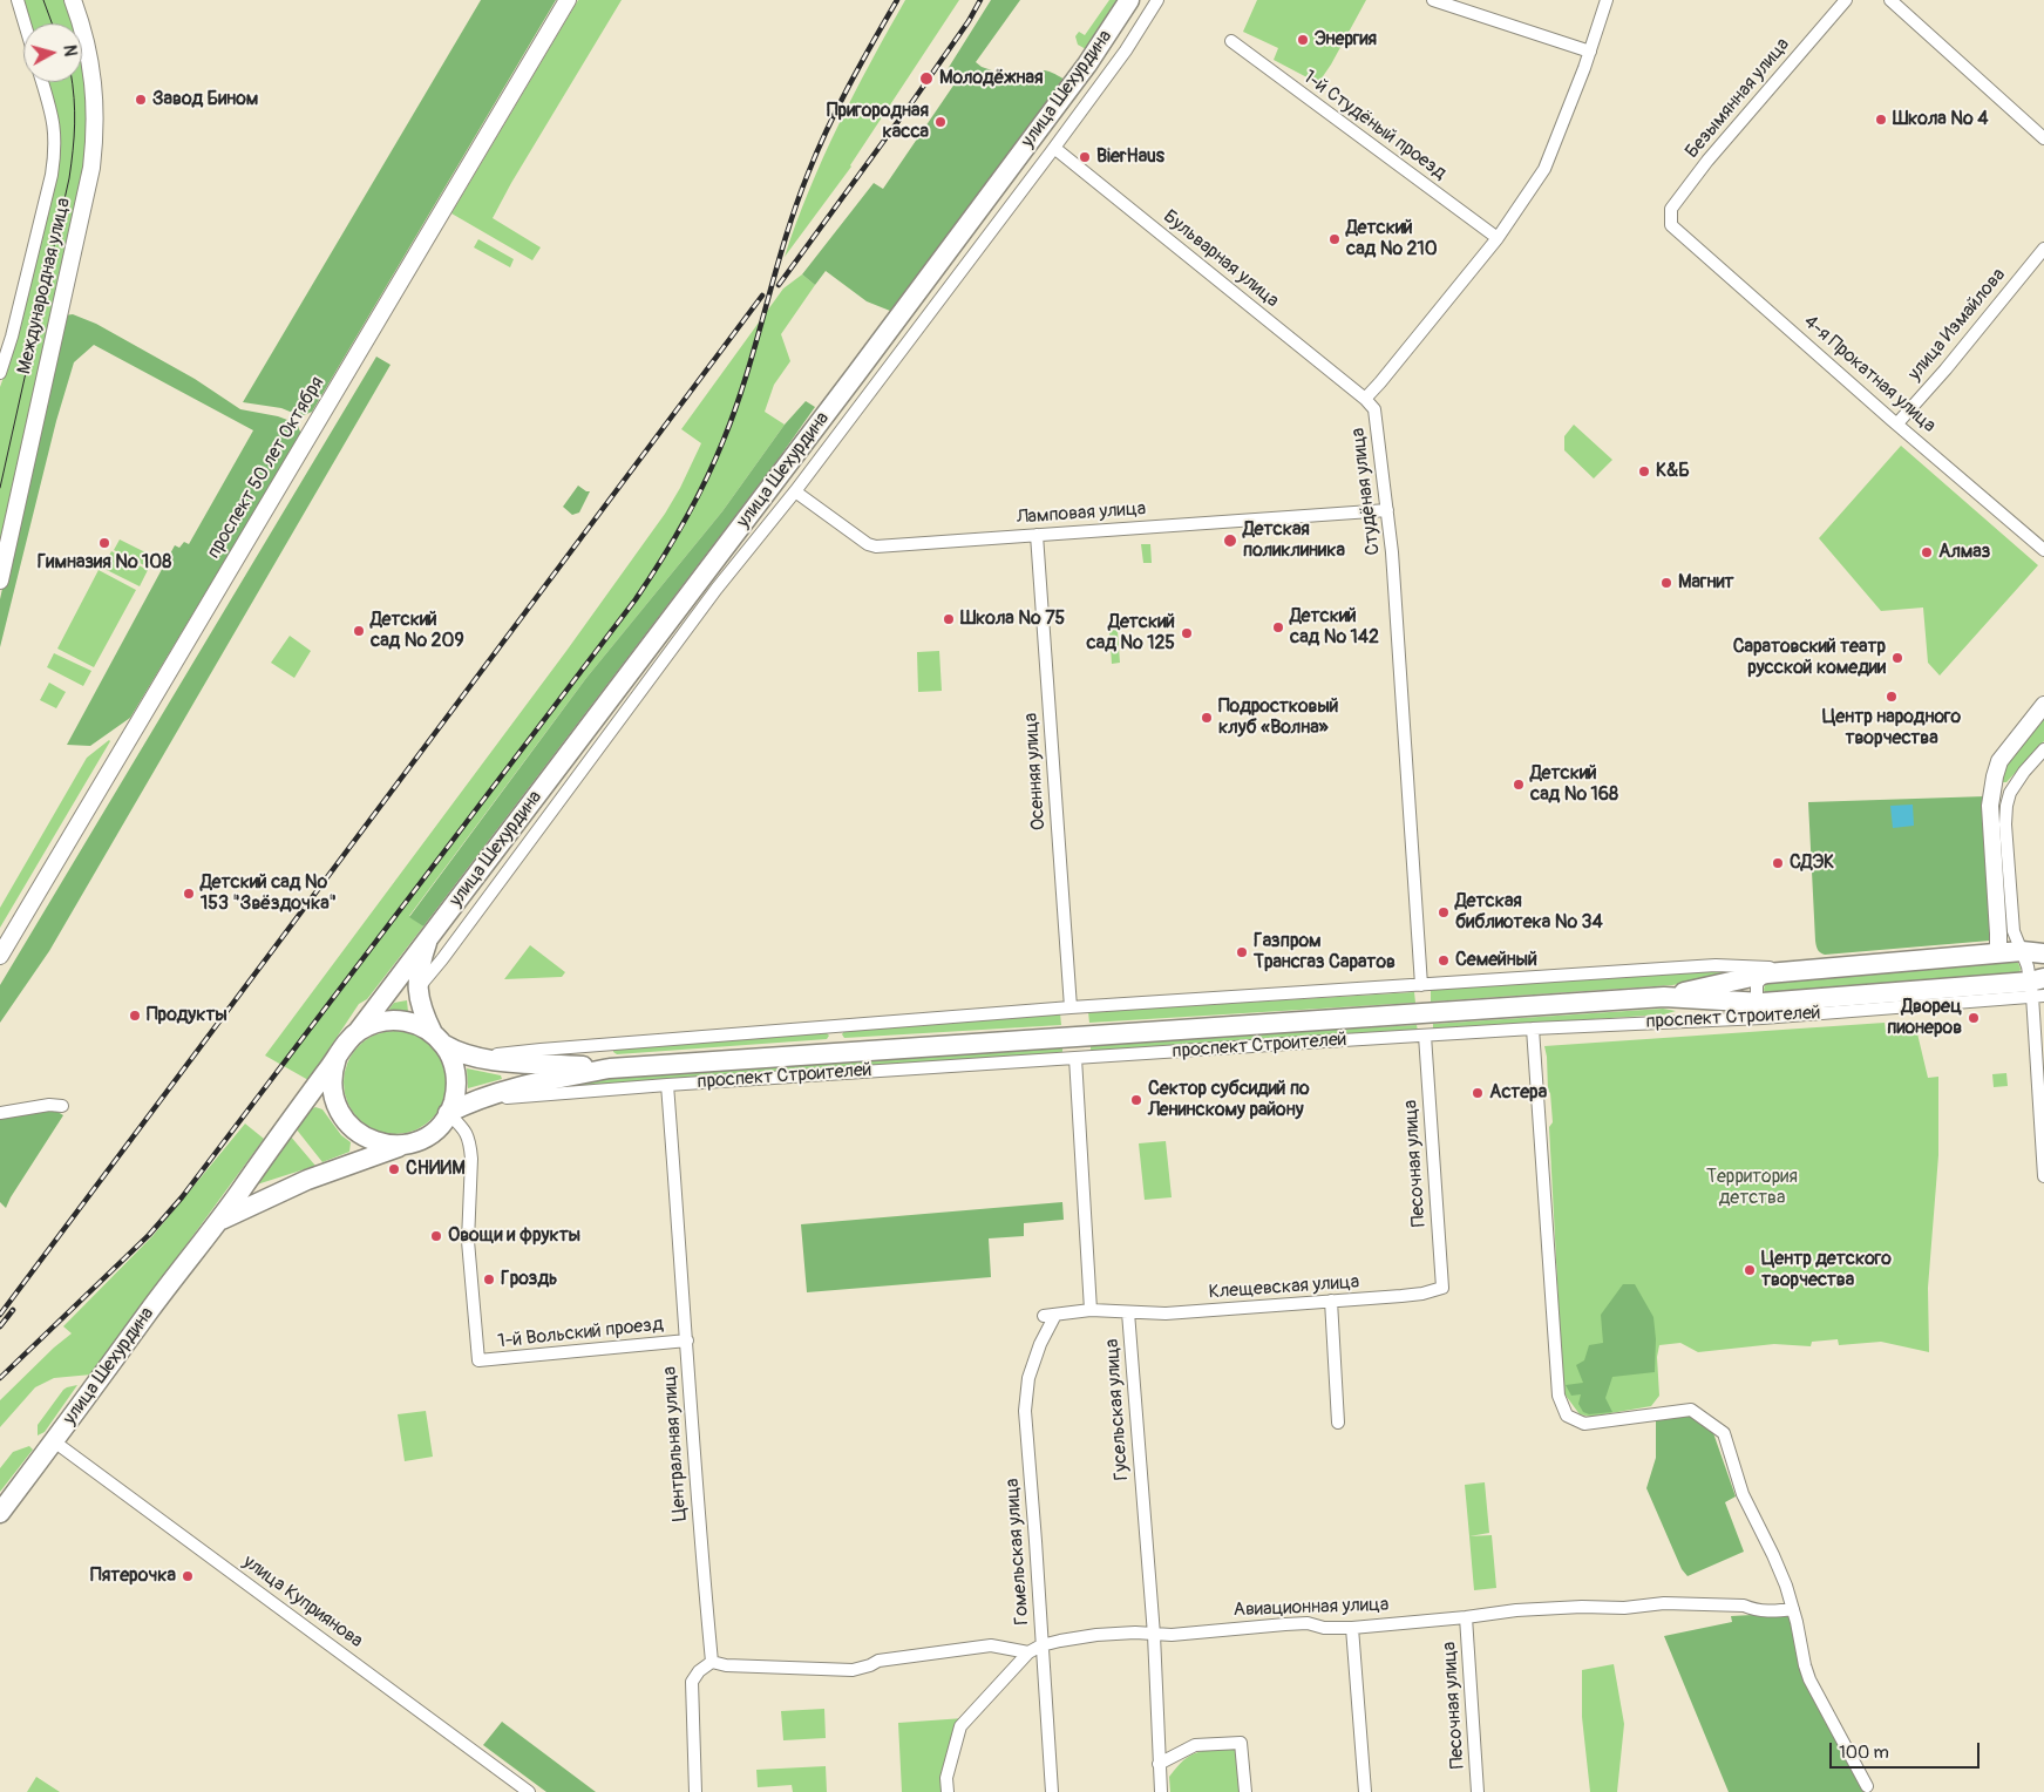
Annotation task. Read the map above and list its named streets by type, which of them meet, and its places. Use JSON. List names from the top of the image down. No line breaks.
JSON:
{"streets":{"main road":["улица Шехурдина","Международная улица","проспект 50 лет Октября","проспект Строителей"],"street":["Безымянная улица","1-й Студёный проезд","Бульварная улица","улица Измайлова","4-я Прокатная улица","Студёная улица","Ламповая улица","Осенняя улица","Песочная улица","Клещевская улица","1-й Вольский проезд","Гусельская улица","Центральная улица","Гомельская улица","улица Куприянова","Авиационная улица"]},"crossings":[["улица Шехурдина","проспект Строителей"],["улица Шехурдина","1-й Вольский проезд"],["улица Шехурдина","улица Куприянова"],["Безымянная улица","4-я Прокатная улица"],["1-й Студёный проезд","Студёная улица"],["Бульварная улица","Студёная улица"],["улица Измайлова","4-я Прокатная улица"],["Студёная улица","Ламповая улица"],["Студёная улица","проспект Строителей"],["Ламповая улица","Осенняя улица"],["Осенняя улица","проспект Строителей"],["проспект Строителей","Песочная улица"],["проспект Строителей","1-й Вольский проезд"],["проспект Строителей","Центральная улица"],["Песочная улица","Клещевская улица"],["Песочная улица","Авиационная улица"],["Клещевская улица","Гусельская улица"],["1-й Вольский проезд","Центральная улица"],["Гусельская улица","Гомельская улица"],["Гусельская улица","Авиационная улица"],["Гомельская улица","Авиационная улица"]],"parks":["Территория детства"],"places":["Энергия","Молодёжная","Завод Бином","Школа № 4","Пригородная касса","BierHaus","Детский сад № 210","К&Б","Детская поликлиника","Гимназия № 108","Алмаз","Магнит","Школа № 75","Детский сад № 142","Детский сад № 209","Детский сад № 125","Саратовский театр русской комедии","Центр народного творчества","Подростковый клуб «Волна»","Детский сад № 168","СДЭК","Детский сад № 153 \"Звёздочка\"","Детская библиотека № 34","Газпром Трансгаз Саратов","Семейный","Продукты","Дворец пионеров","Астера","Сектор субсидий по Ленинскому району","СНИИМ","Овощи и фрукты","Центр детского творчества","Гроздь","Пятерочка"],"scale_bar":"100 m","north":"right"}
